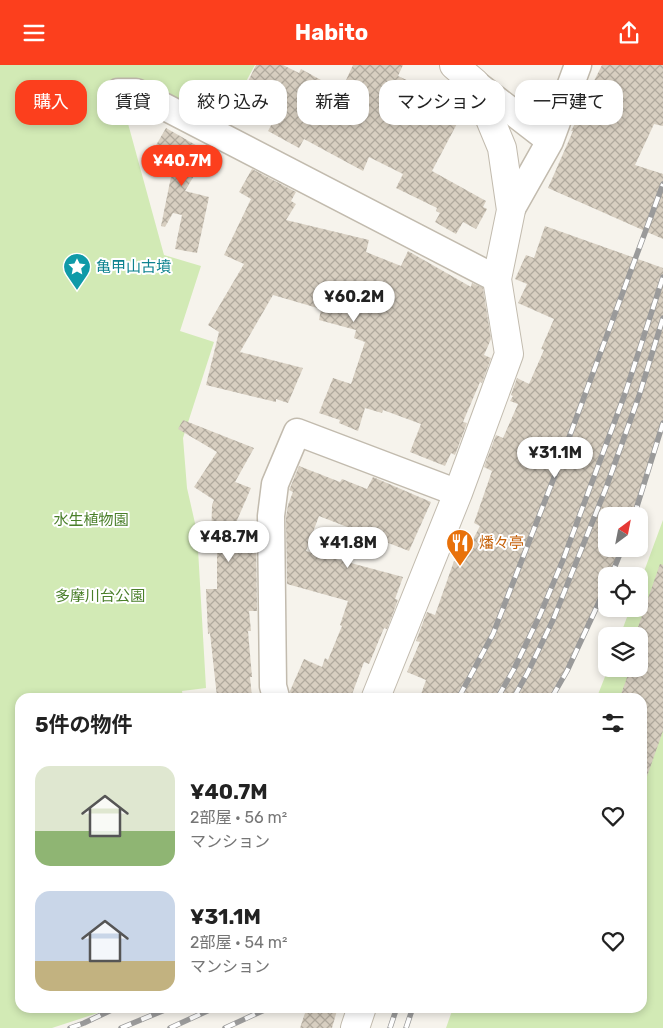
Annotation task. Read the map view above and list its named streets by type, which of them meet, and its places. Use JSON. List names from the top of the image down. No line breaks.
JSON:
{"parks":["水生植物園","多摩川台公園"],"places":{"place":["亀甲山古墳"],"restaurant":["燔々亭"]},"north":"top right","page":{"header":"Habito","chip":["購入","賃貸","絞り込み","新着","マンション","一戸建て"],"price":["¥40.7M","¥60.2M","¥31.1M","¥48.7M","¥41.8M"],"heading":"5件の物件","list":[{"name":"¥40.7M","note":"2部屋 · 56 m² · マンション"},{"name":"¥31.1M","note":"2部屋 · 54 m² · マンション"}]}}
